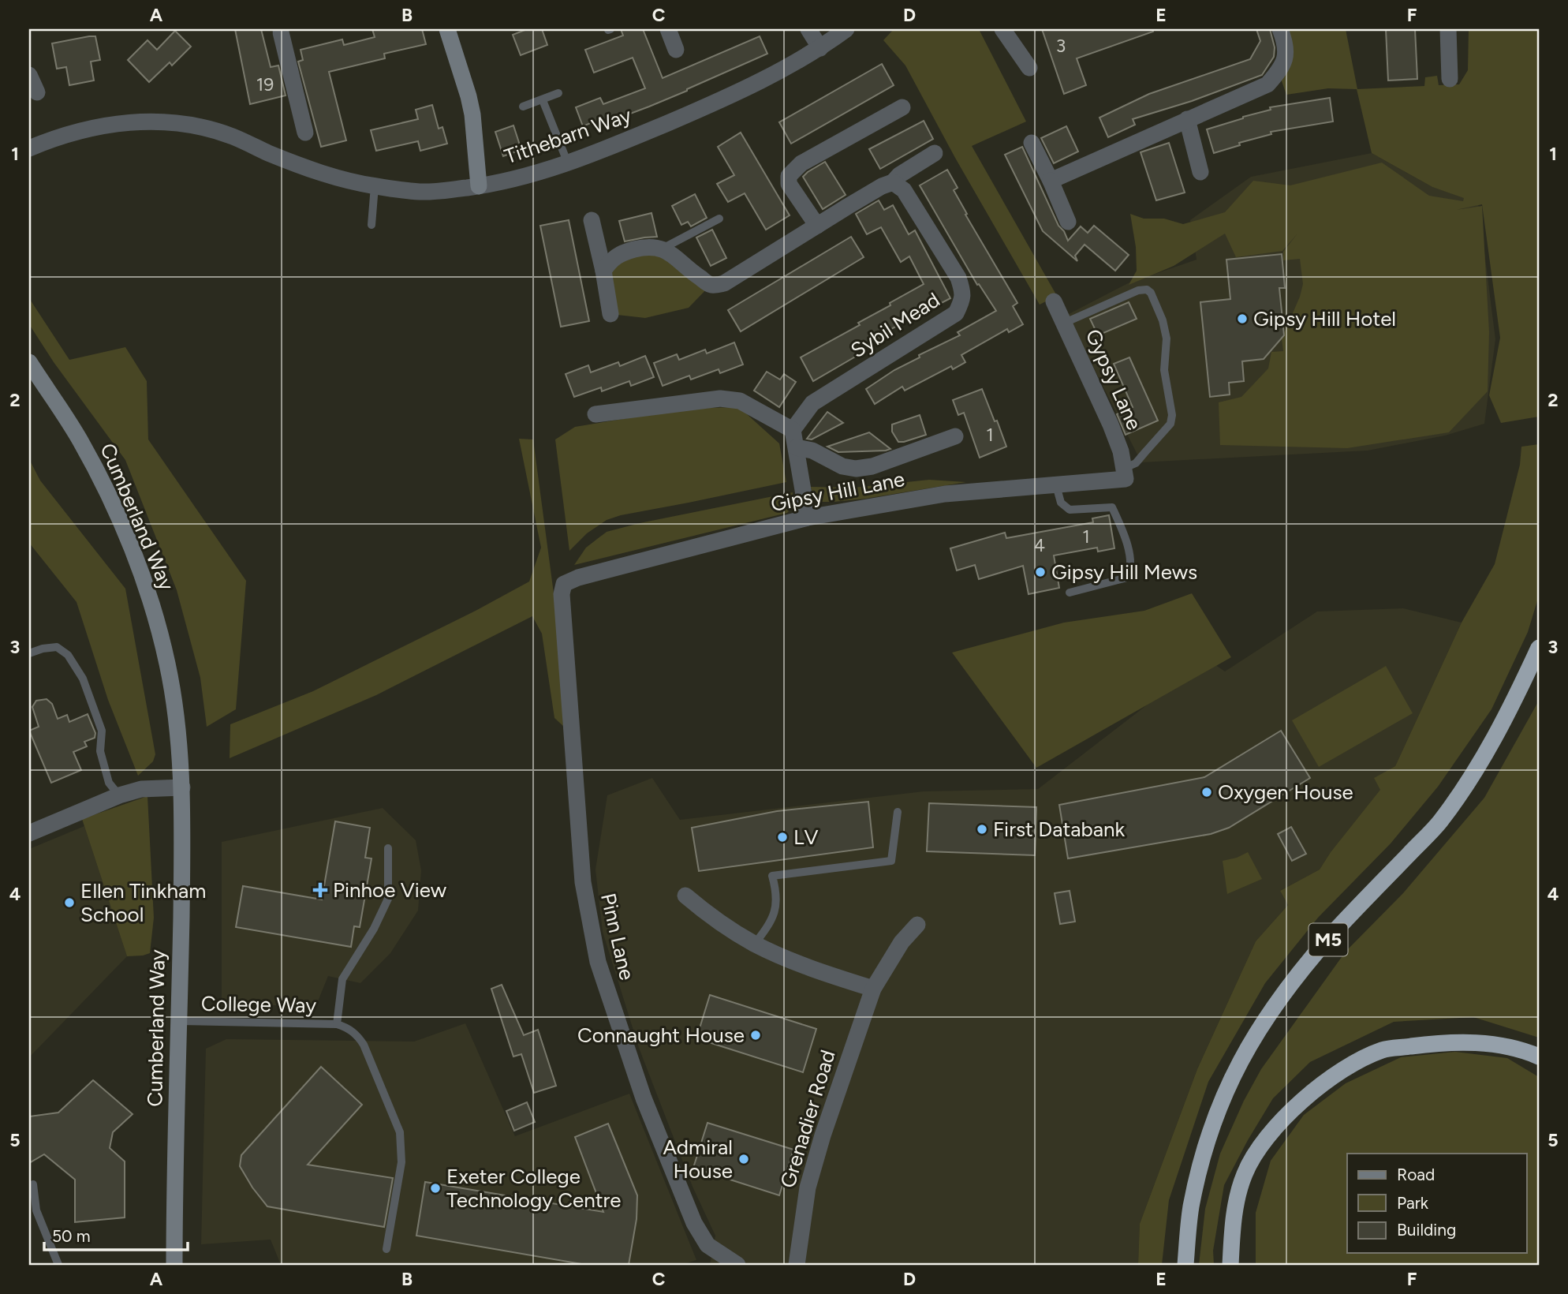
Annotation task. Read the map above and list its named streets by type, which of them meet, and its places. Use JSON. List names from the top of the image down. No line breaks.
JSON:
{"streets":{"highway":["M5"],"main road":["Cumberland Way"],"street":["Tithebarn Way","Sybil Mead","Gypsy Lane","Gipsy Hill Lane","Pinn Lane","Grenadier Road"],"lane":["College Way"]},"crossings":[["Gypsy Lane","Gipsy Hill Lane"],["Gipsy Hill Lane","Pinn Lane"],["Cumberland Way","College Way"]],"places":{"other":["Gipsy Hill Hotel","Gipsy Hill Mews","Oxygen House","First Databank","LV","Ellen Tinkham School","Connaught House","Admiral House","Exeter College Technology Centre"],"health":["Pinhoe View"]},"house_numbers":["3","19","1","1","4"],"legend":["Road","Park","Building"],"scale_bar":"50 m","grid":{"columns":["A","B","C","D","E","F"],"rows":["1","2","3","4","5"]}}
